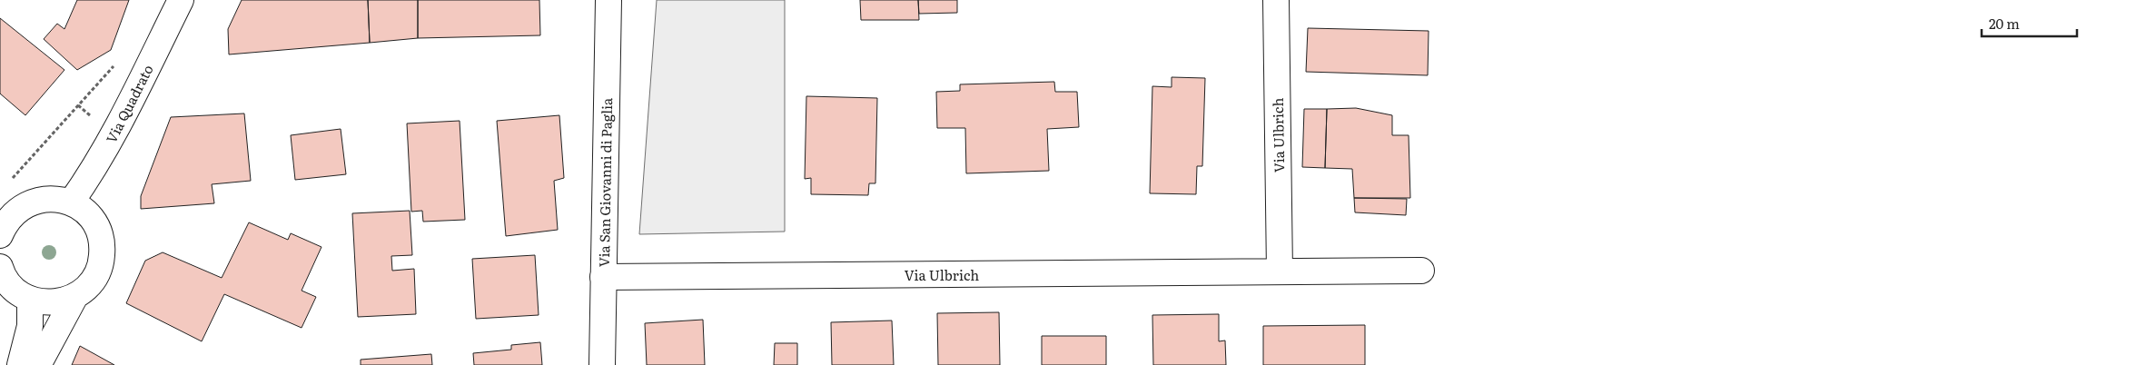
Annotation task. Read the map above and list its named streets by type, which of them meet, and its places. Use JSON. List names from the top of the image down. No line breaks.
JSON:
{"streets":{"street":["Via Quadrato","Via Ulbrich","Via San Giovanni di Paglia"]},"crossings":[["Via Ulbrich","Via San Giovanni di Paglia"]],"scale_bar":"20 m"}
